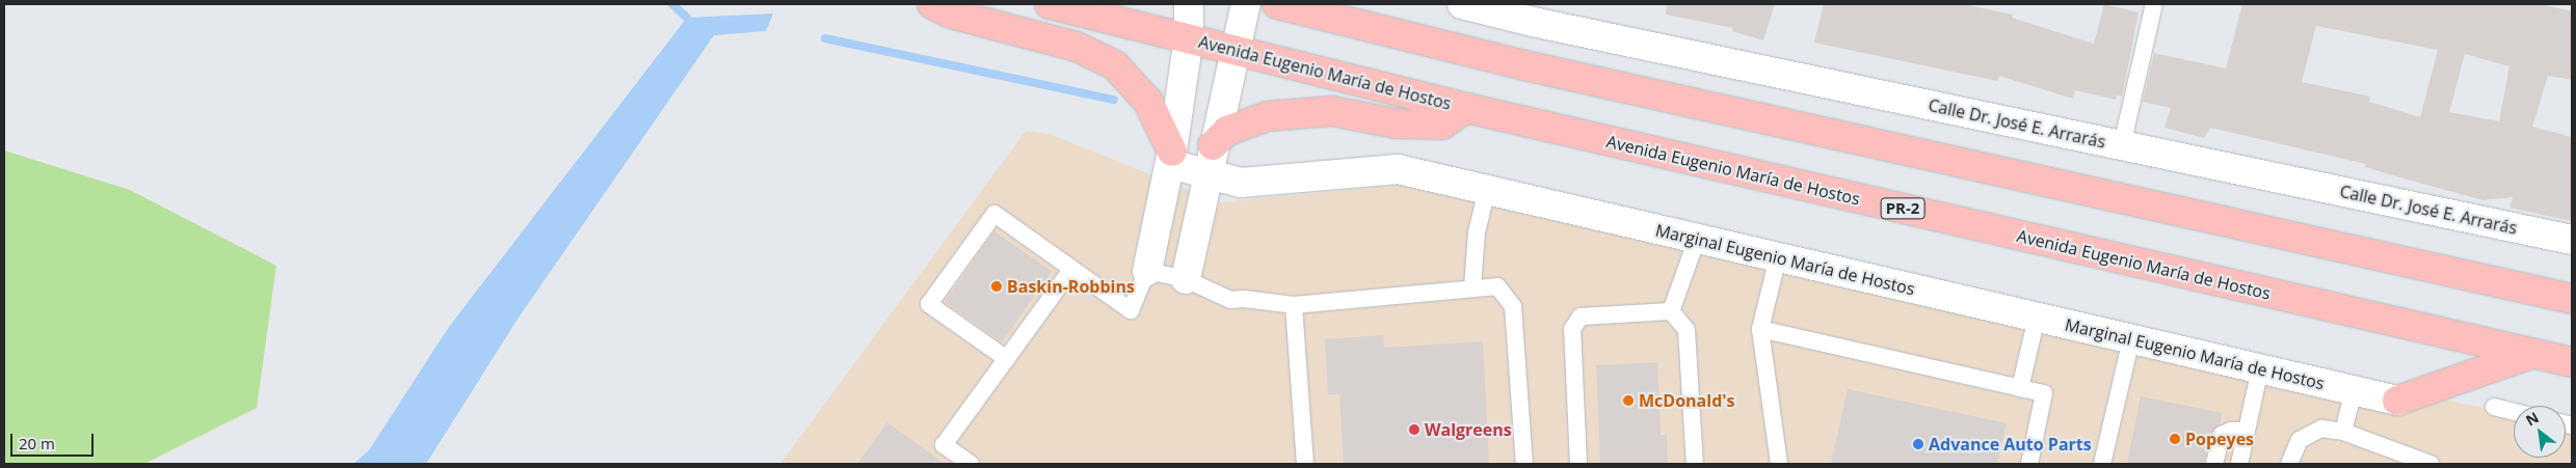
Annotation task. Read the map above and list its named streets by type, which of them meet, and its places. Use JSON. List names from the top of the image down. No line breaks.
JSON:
{"streets":{"highway":["Avenida Eugenio María de Hostos","PR-2"],"street":["Calle Dr. José E. Arrarás","Marginal Eugenio María de Hostos"]},"places":["Baskin-Robbins","McDonald's","Walgreens","Popeyes","Advance Auto Parts"],"scale_bar":"20 m","north":"top left"}
